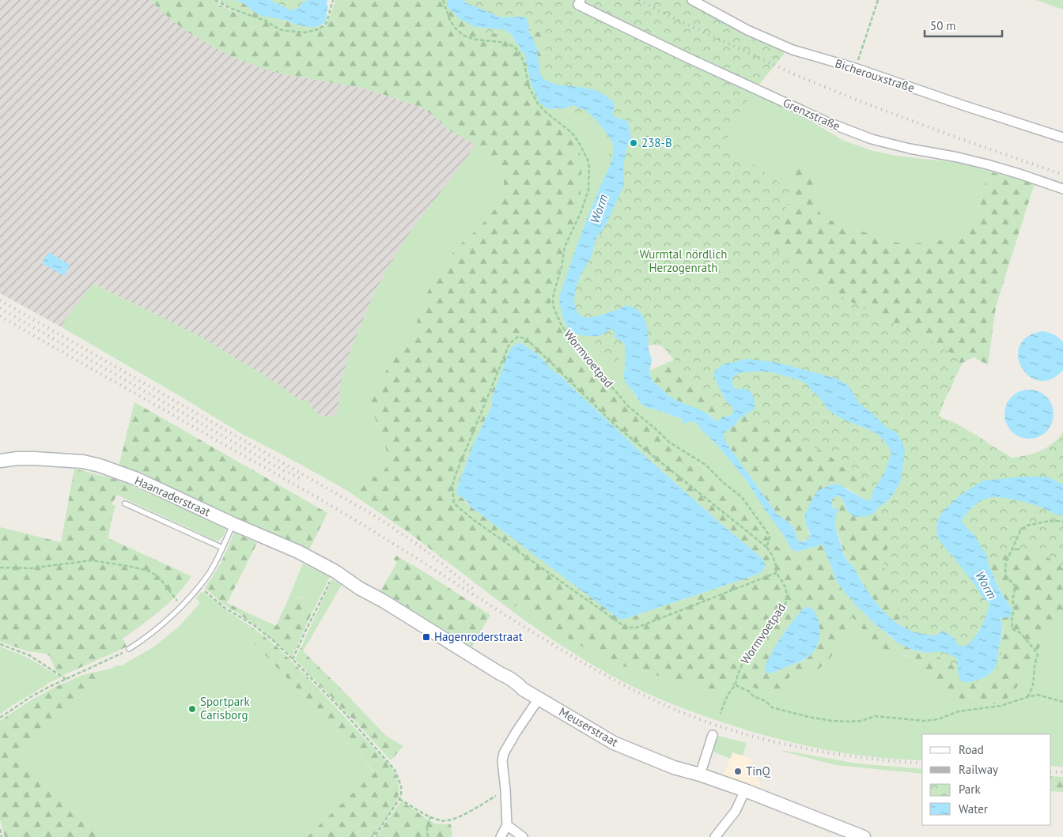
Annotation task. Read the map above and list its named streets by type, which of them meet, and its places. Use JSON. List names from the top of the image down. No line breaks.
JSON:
{"streets":{"street":["Bicherouxstraße","Grenzstraße","Haanraderstraat","Meuserstraat"],"path":["Wormvoetpad"]},"crossings":[["Haanraderstraat","Meuserstraat"]],"water":["Worm"],"parks":["Wurmtal nördlich Herzogenrath"],"places":{"other":["238-B","Sportpark Carisborg","TinQ"],"transit":["Hagenroderstraat"]},"legend":["Road","Railway","Park","Water"],"scale_bar":"50 m"}
